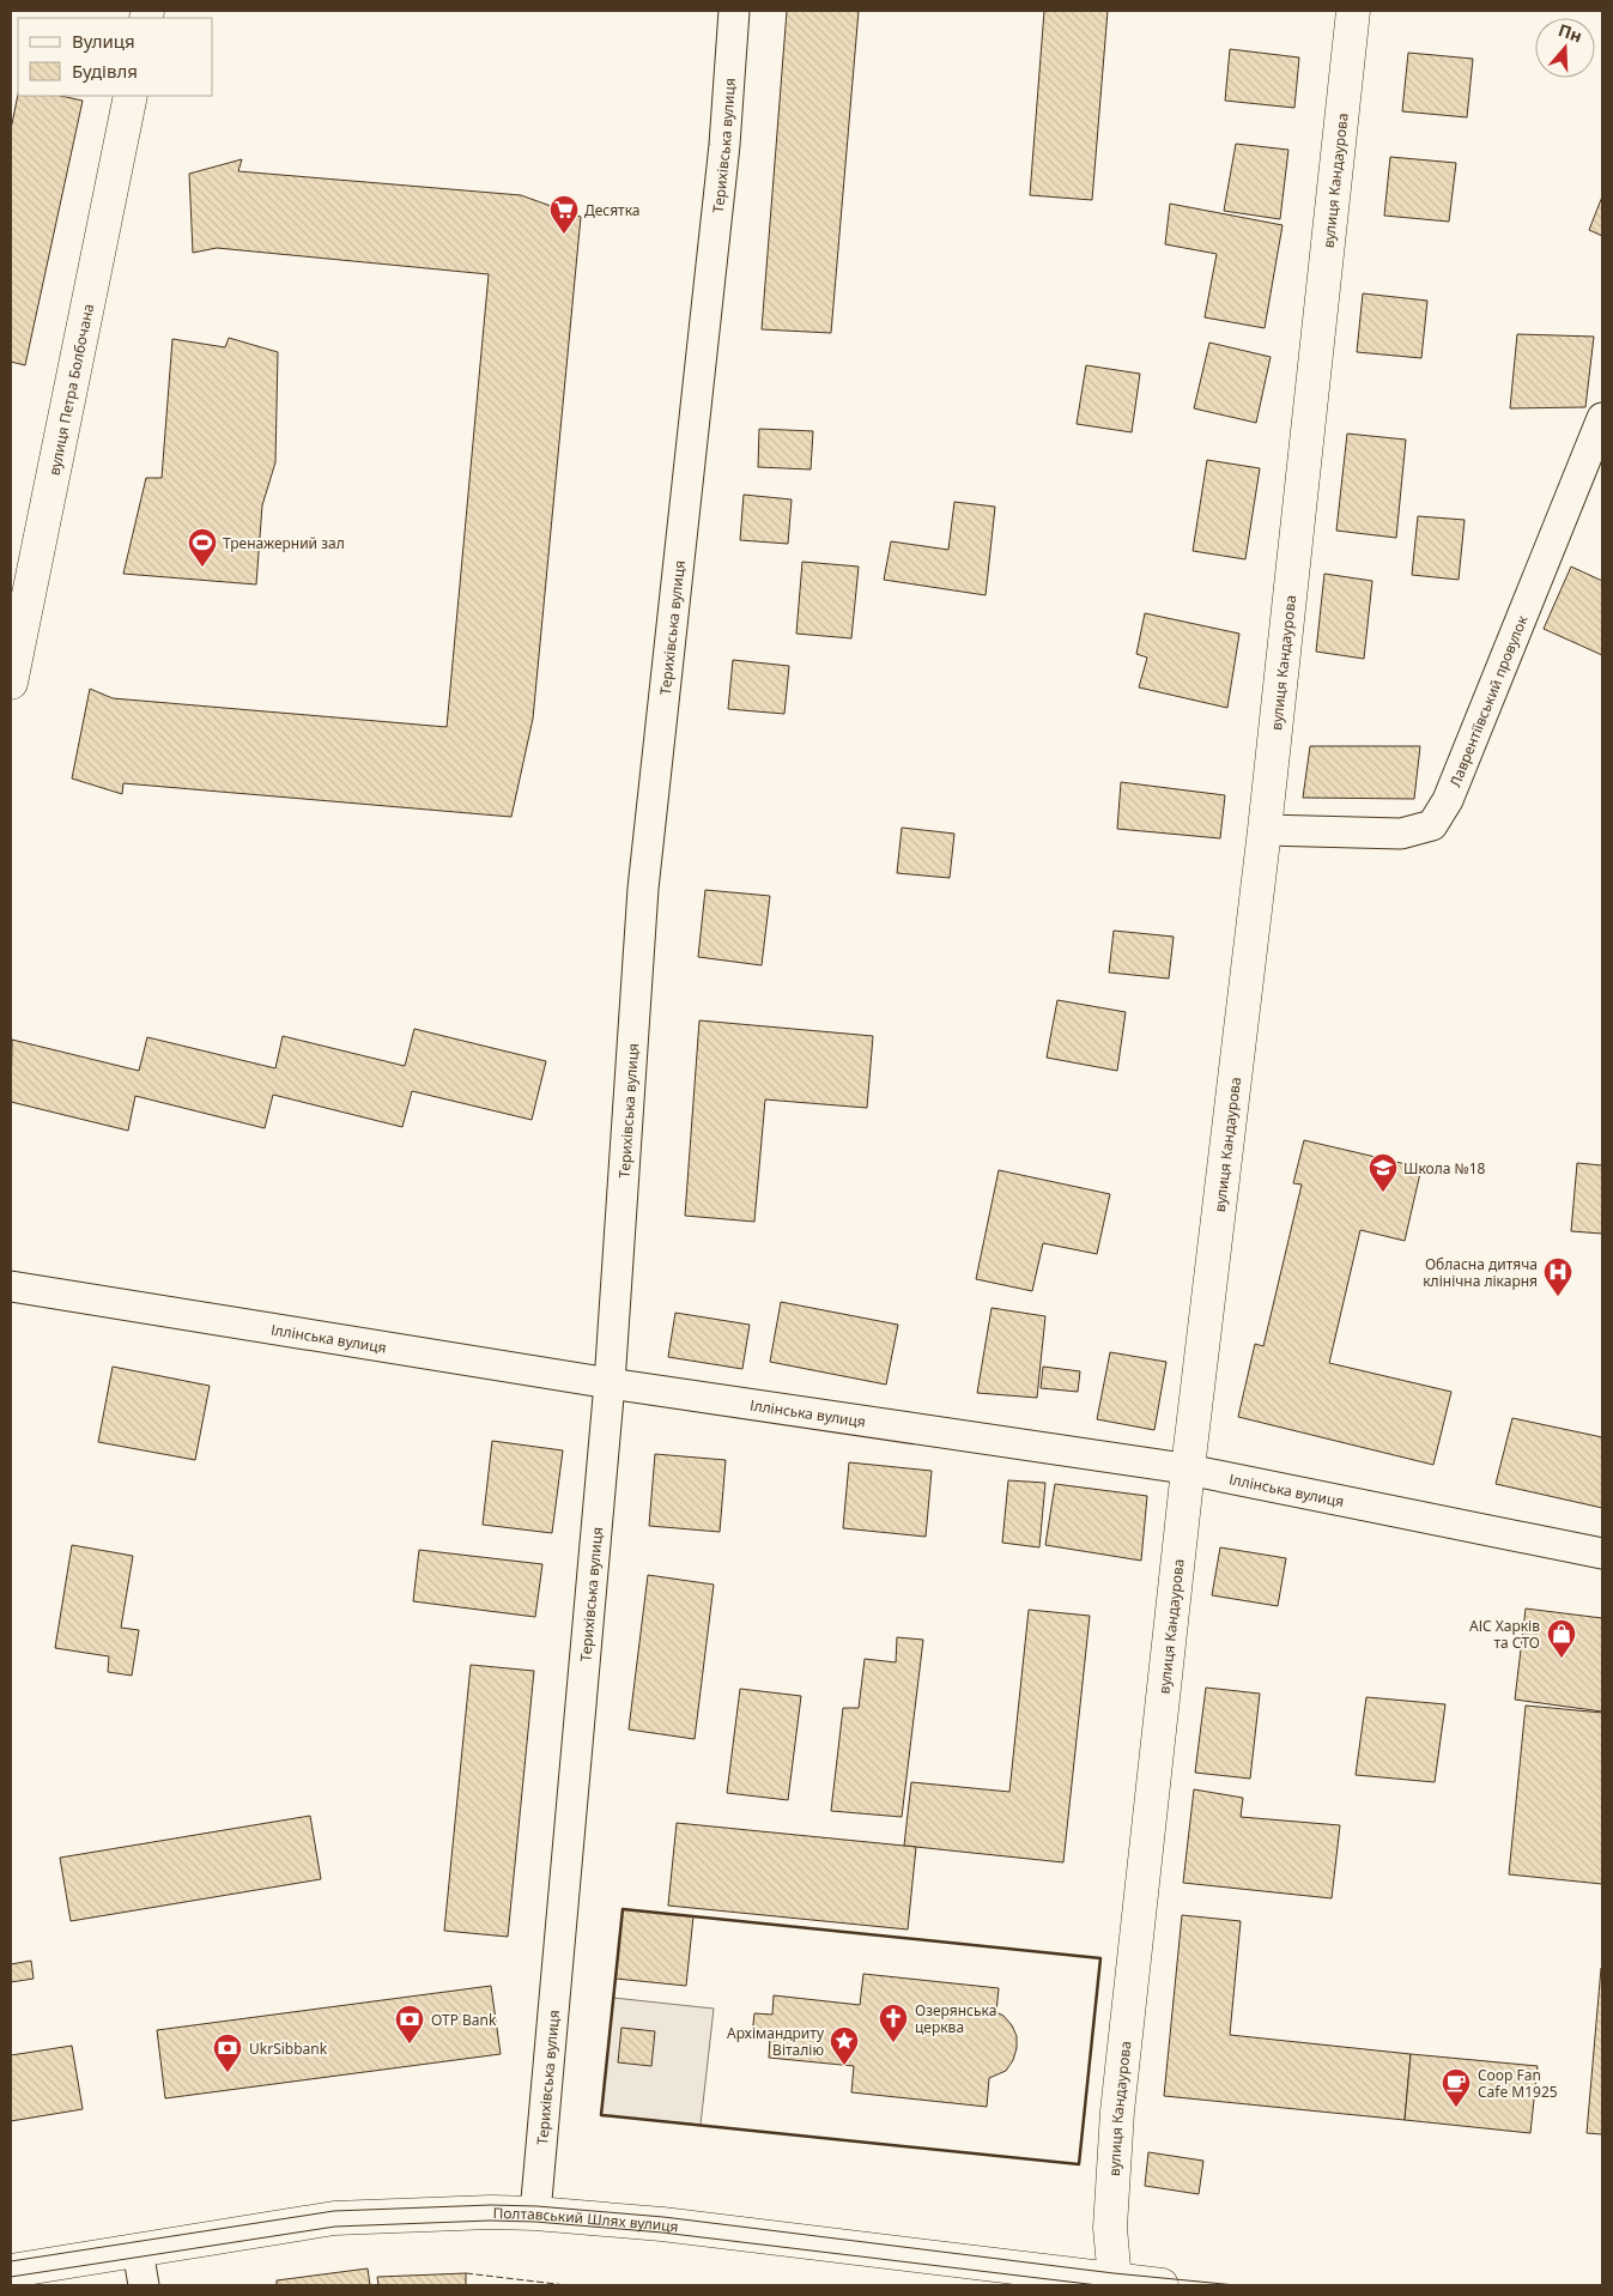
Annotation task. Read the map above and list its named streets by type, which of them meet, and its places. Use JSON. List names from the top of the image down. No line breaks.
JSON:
{"streets":{"street":["Терихівська вулиця","вулиця Кандаурова","вулиця Петра Болбочана","Лаврентіївський провулок","Іллінська вулиця","Полтавський Шлях вулиця"]},"crossings":[["Терихівська вулиця","Іллінська вулиця"],["Терихівська вулиця","Полтавський Шлях вулиця"],["вулиця Кандаурова","Лаврентіївський провулок"],["вулиця Кандаурова","Іллінська вулиця"],["вулиця Кандаурова","Полтавський Шлях вулиця"]],"places":{"supermarket":["Десятка"],"sports":["Тренажерний зал"],"school or university":["Школа №18"],"hospital":["Обласна дитяча клінічна лікарня"],"shop":["АІС Харків та СТО"],"church":["Озерянська церква"],"bank":["OTP Bank","UkrSibbank"],"place":["Архімандриту Віталію"],"cafe":["Coop Fan Cafe M1925"]},"legend":["Вулиця","Будівля"],"north":"top"}
